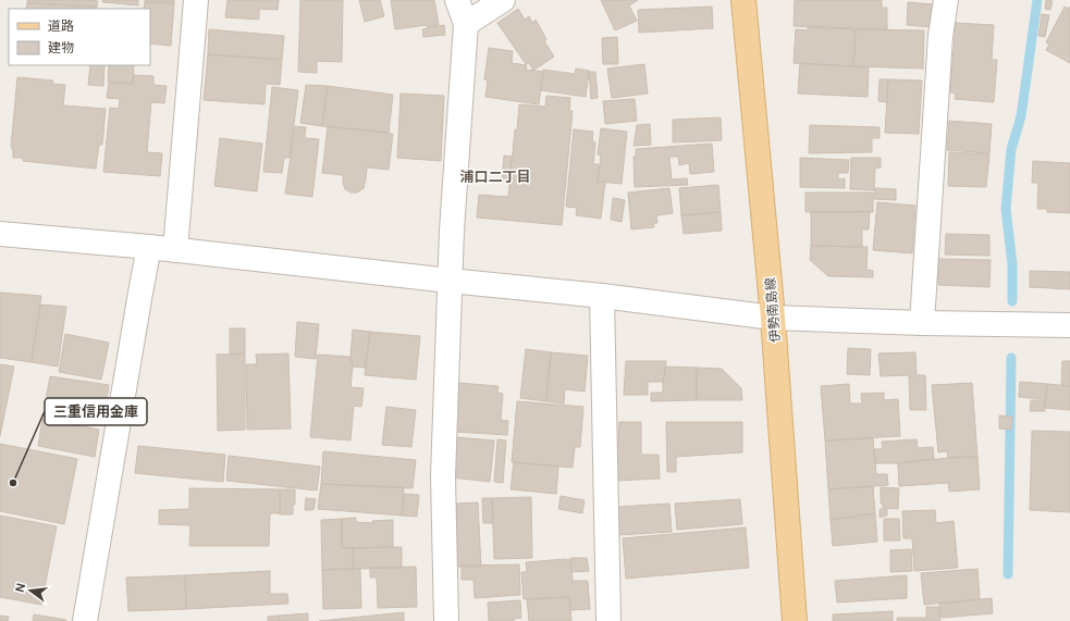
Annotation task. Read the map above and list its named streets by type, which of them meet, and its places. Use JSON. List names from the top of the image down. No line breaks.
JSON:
{"streets":{"main road":["伊勢南島線"]},"districts":["浦口二丁目"],"places":["三重信用金庫"],"legend":["道路","建物"],"north":"left"}
